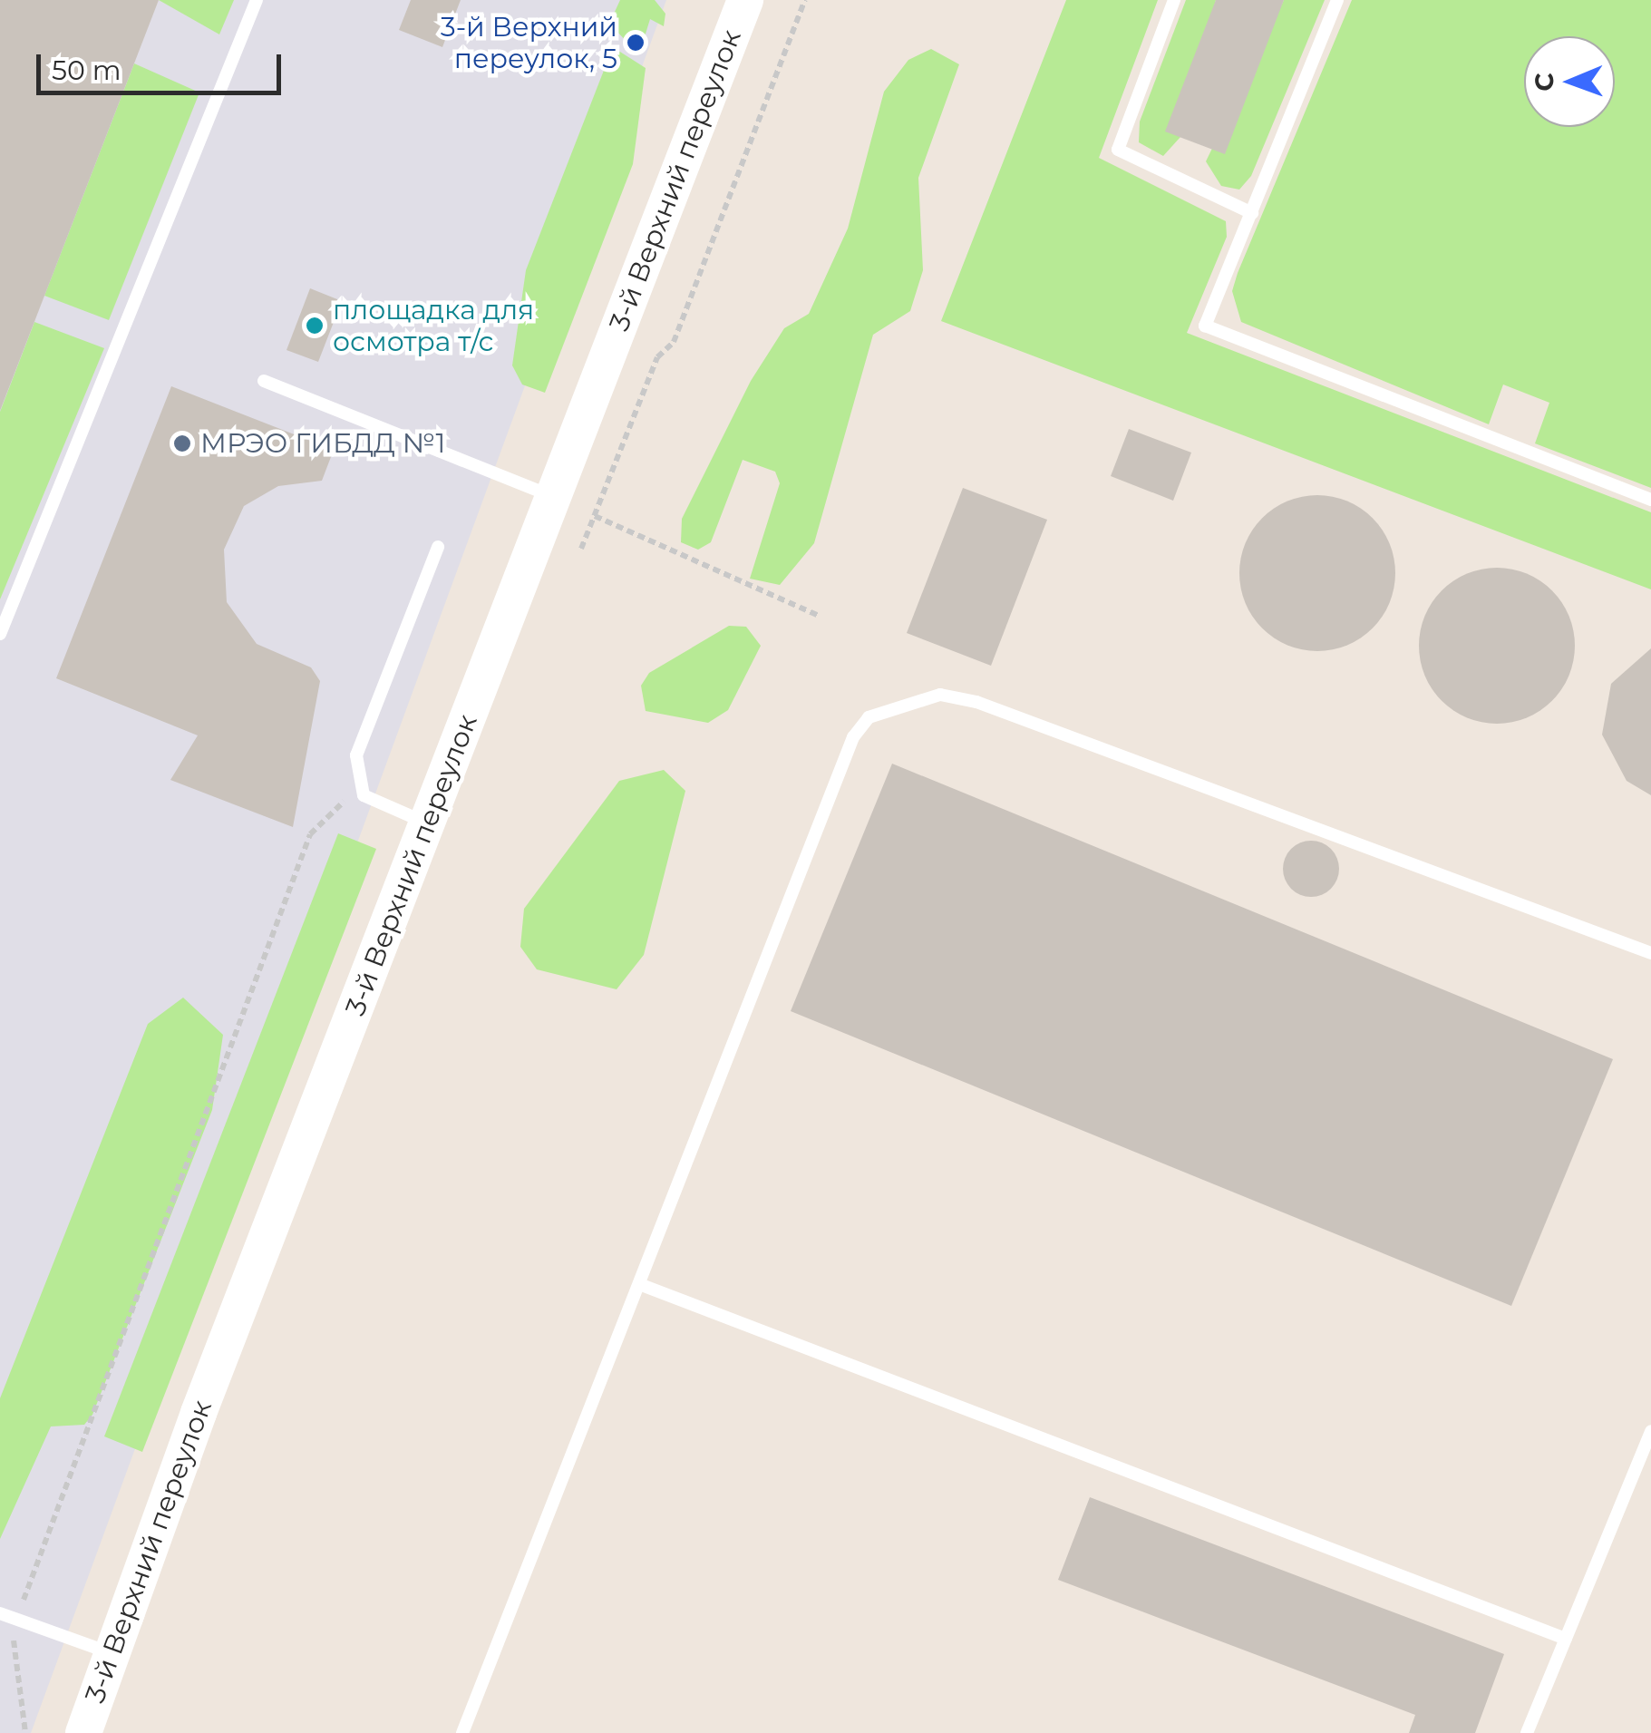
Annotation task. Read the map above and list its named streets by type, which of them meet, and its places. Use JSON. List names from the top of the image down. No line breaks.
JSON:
{"streets":{"street":["3-й Верхний переулок"]},"places":["3-й Верхний переулок, 5","площадка для осмотра т/с","МРЭО ГИБДД №1"],"scale_bar":"50 m","north":"left"}
